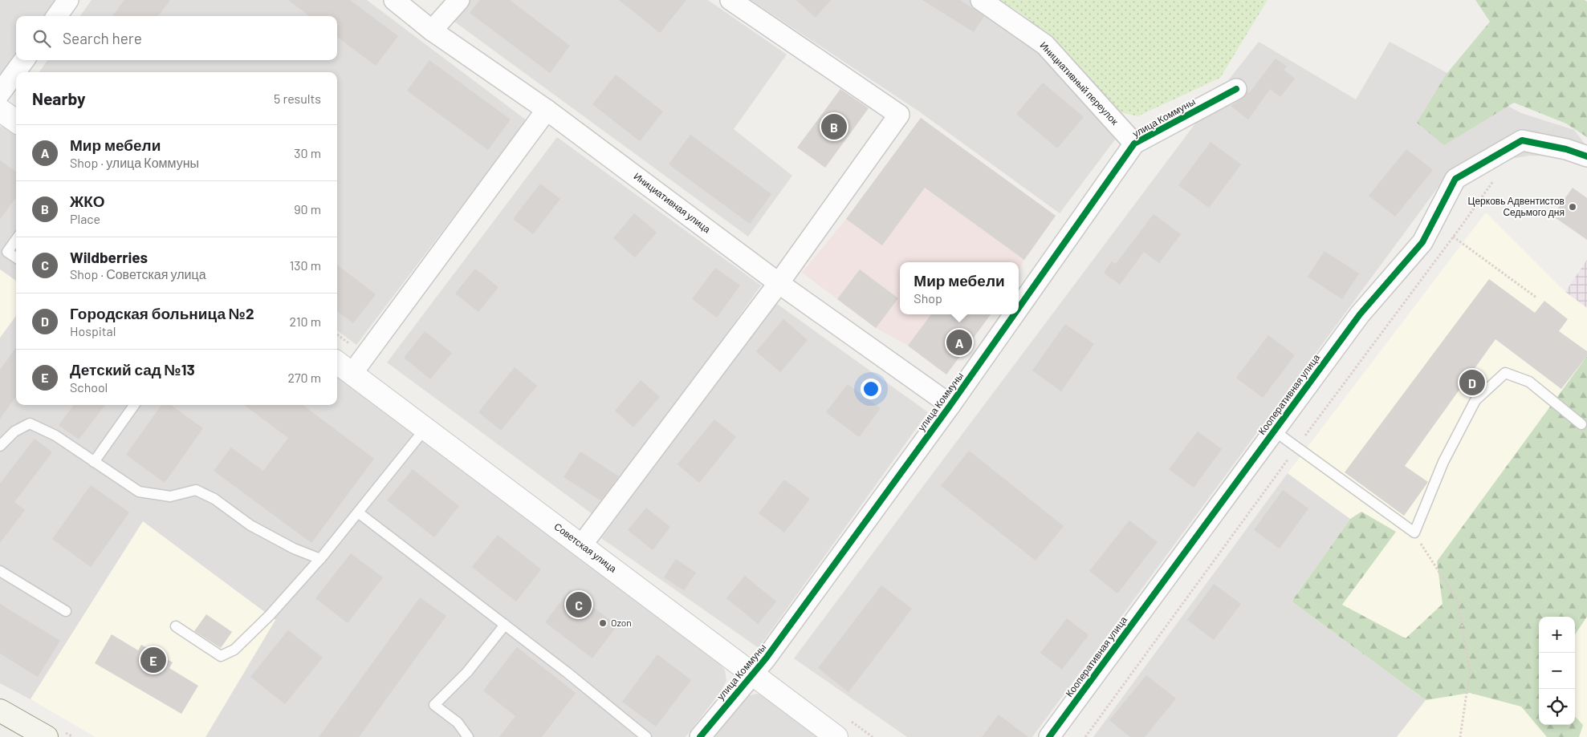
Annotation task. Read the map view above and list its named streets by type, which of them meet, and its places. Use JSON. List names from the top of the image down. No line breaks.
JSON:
{"streets":{"street":["Инициативный переулок","улица Коммуны","Инициативная улица","Кооперативная улица","Советская улица"]},"crossings":[["Инициативный переулок","улица Коммуны"],["улица Коммуны","Инициативная улица"],["улица Коммуны","Советская улица"]],"places":["Церковь Адвентистов Седьмого дня","Ozon"],"page":{"search":"Search here","heading":["Nearby","5 results"],"pins":["B","A","D","C","E"],"list":[{"mark":"A","name":"Мир мебели","note":"Shop · улица Коммуны","value":"30 m"},{"mark":"B","name":"ЖКО","note":"Place","value":"90 m"},{"mark":"C","name":"Wildberries","note":"Shop · Советская улица","value":"130 m"},{"mark":"D","name":"Городская больница №2","note":"Hospital","value":"210 m"},{"mark":"E","name":"Детский сад №13","note":"School","value":"270 m"}],"popup":["Мир мебели","Shop"],"map_buttons":["+","−"]}}
